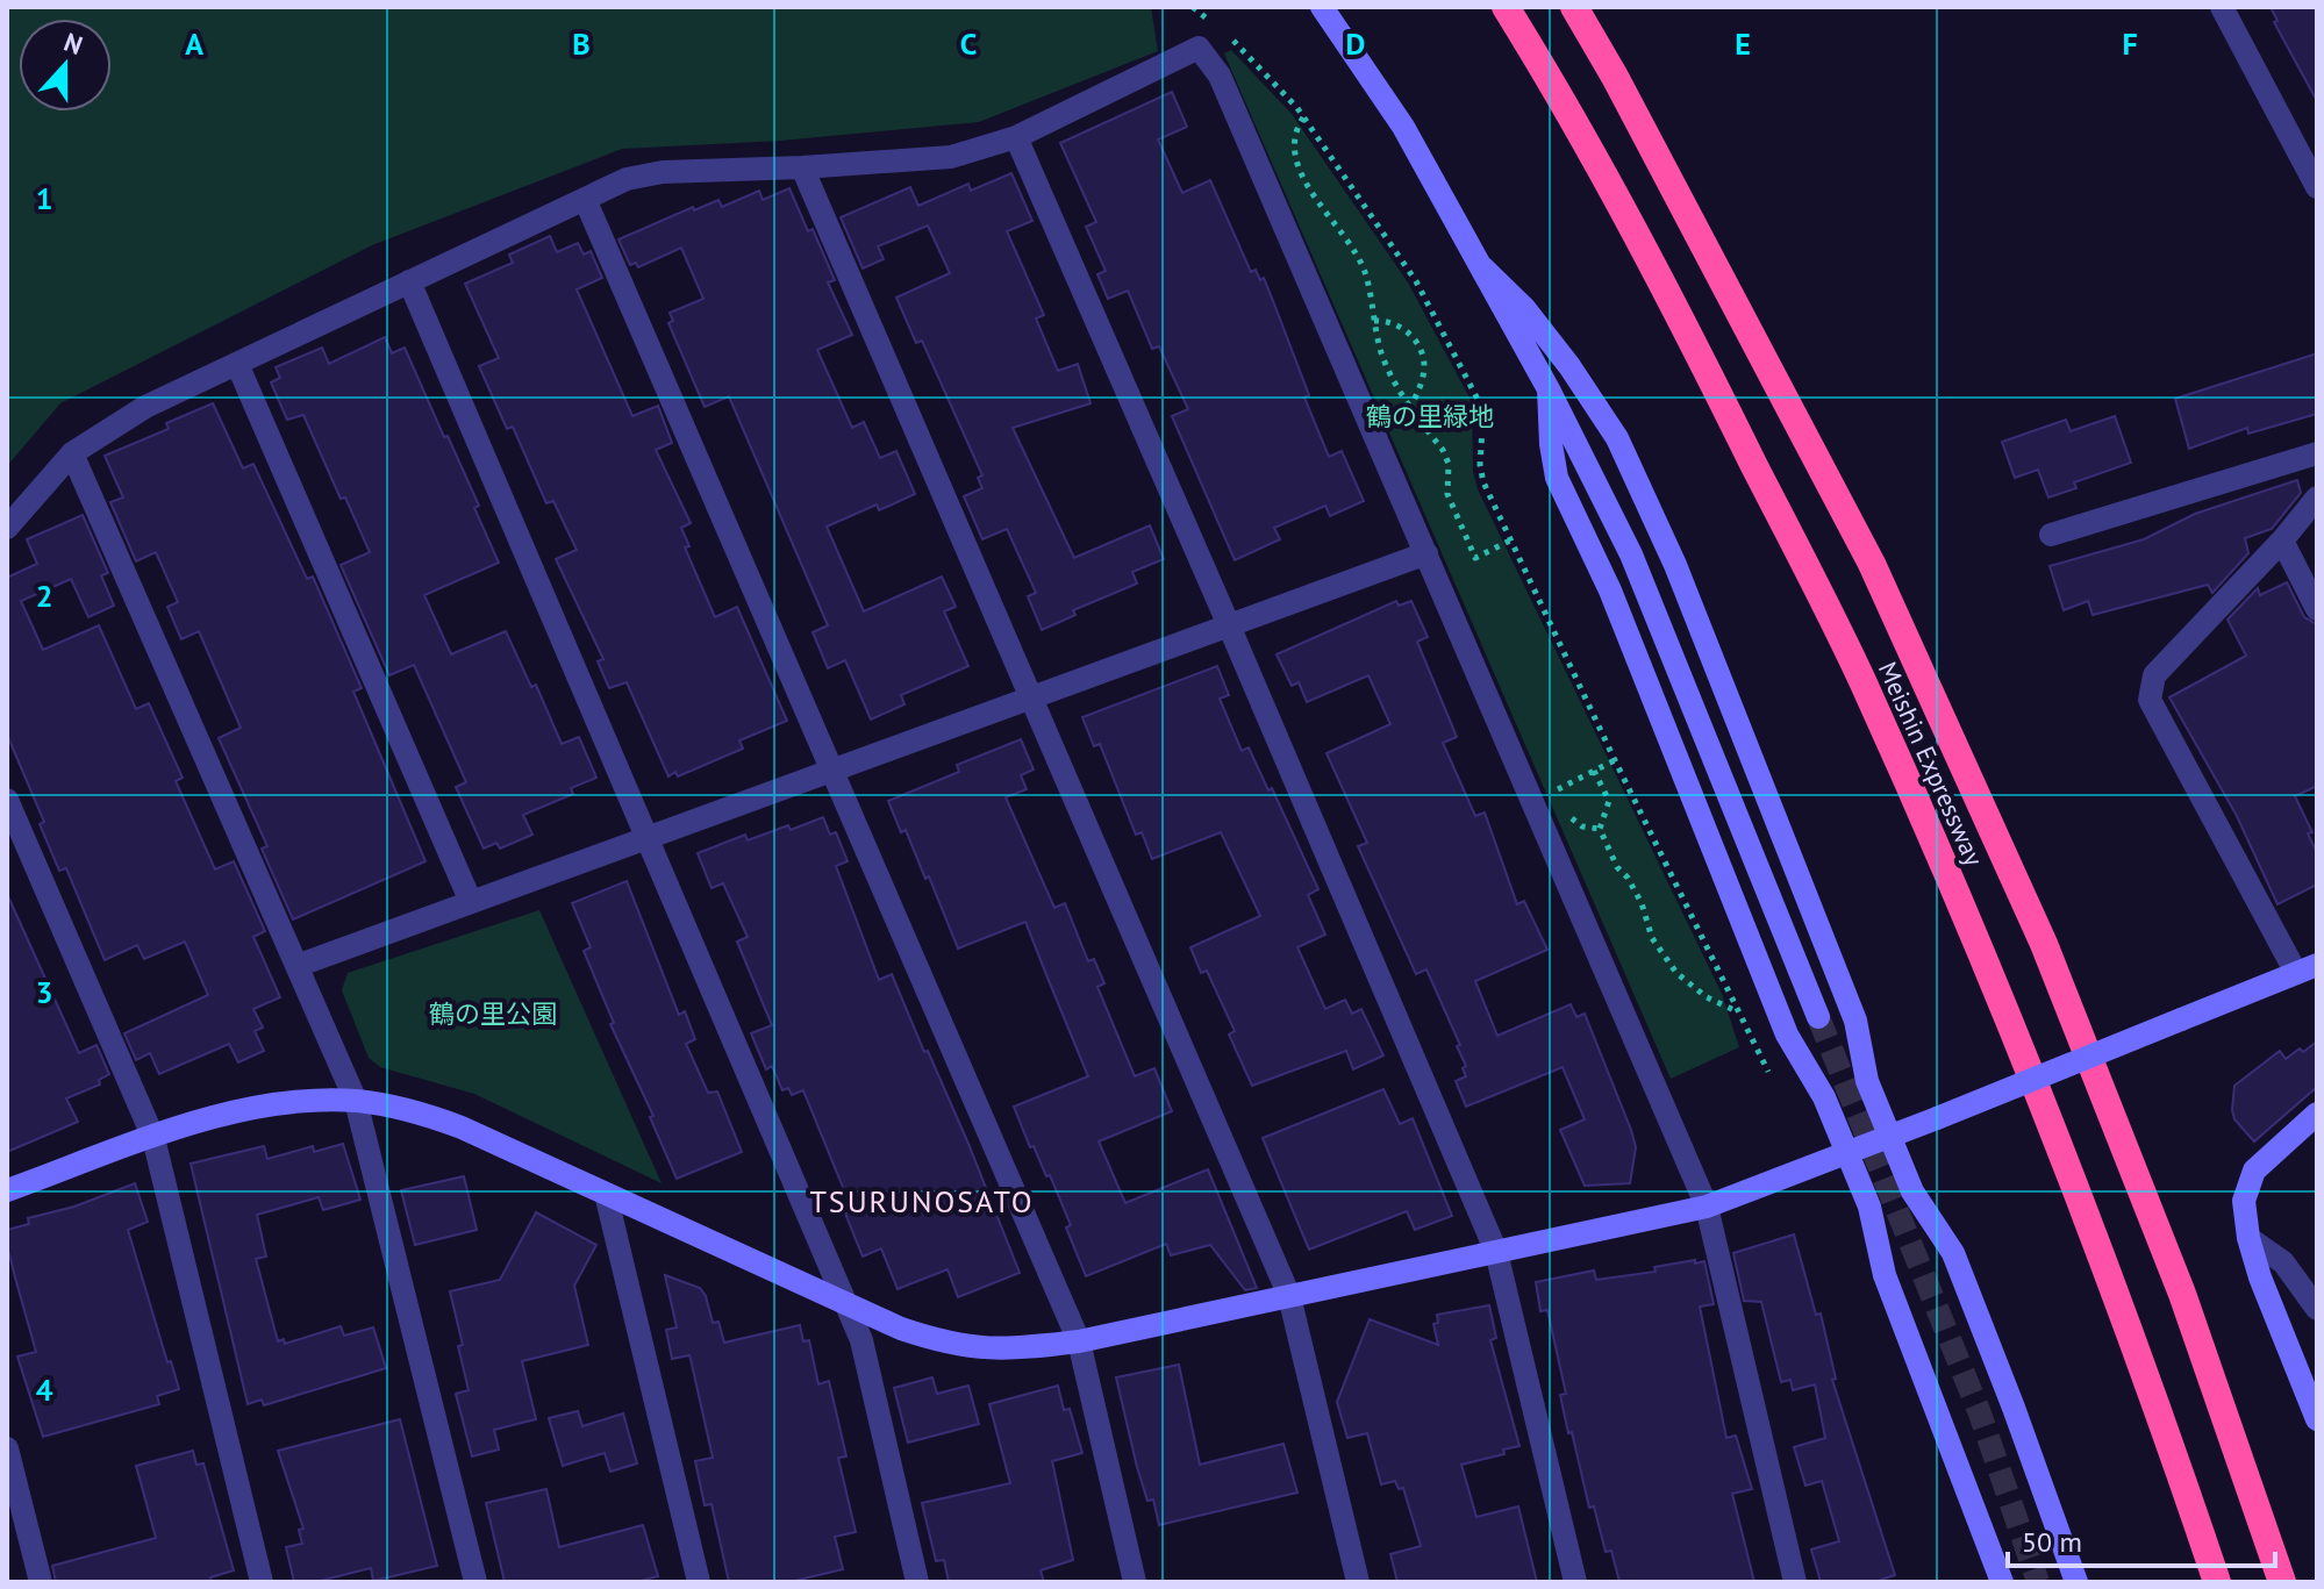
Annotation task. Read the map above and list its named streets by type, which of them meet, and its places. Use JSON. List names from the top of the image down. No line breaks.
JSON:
{"streets":{"highway":["Meishin Expressway"]},"districts":["TSURUNOSATO"],"parks":["鶴の里緑地","鶴の里公園"],"scale_bar":"50 m","north":"top","grid":{"columns":["A","B","C","D","E","F"],"rows":["1","2","3","4"]}}
